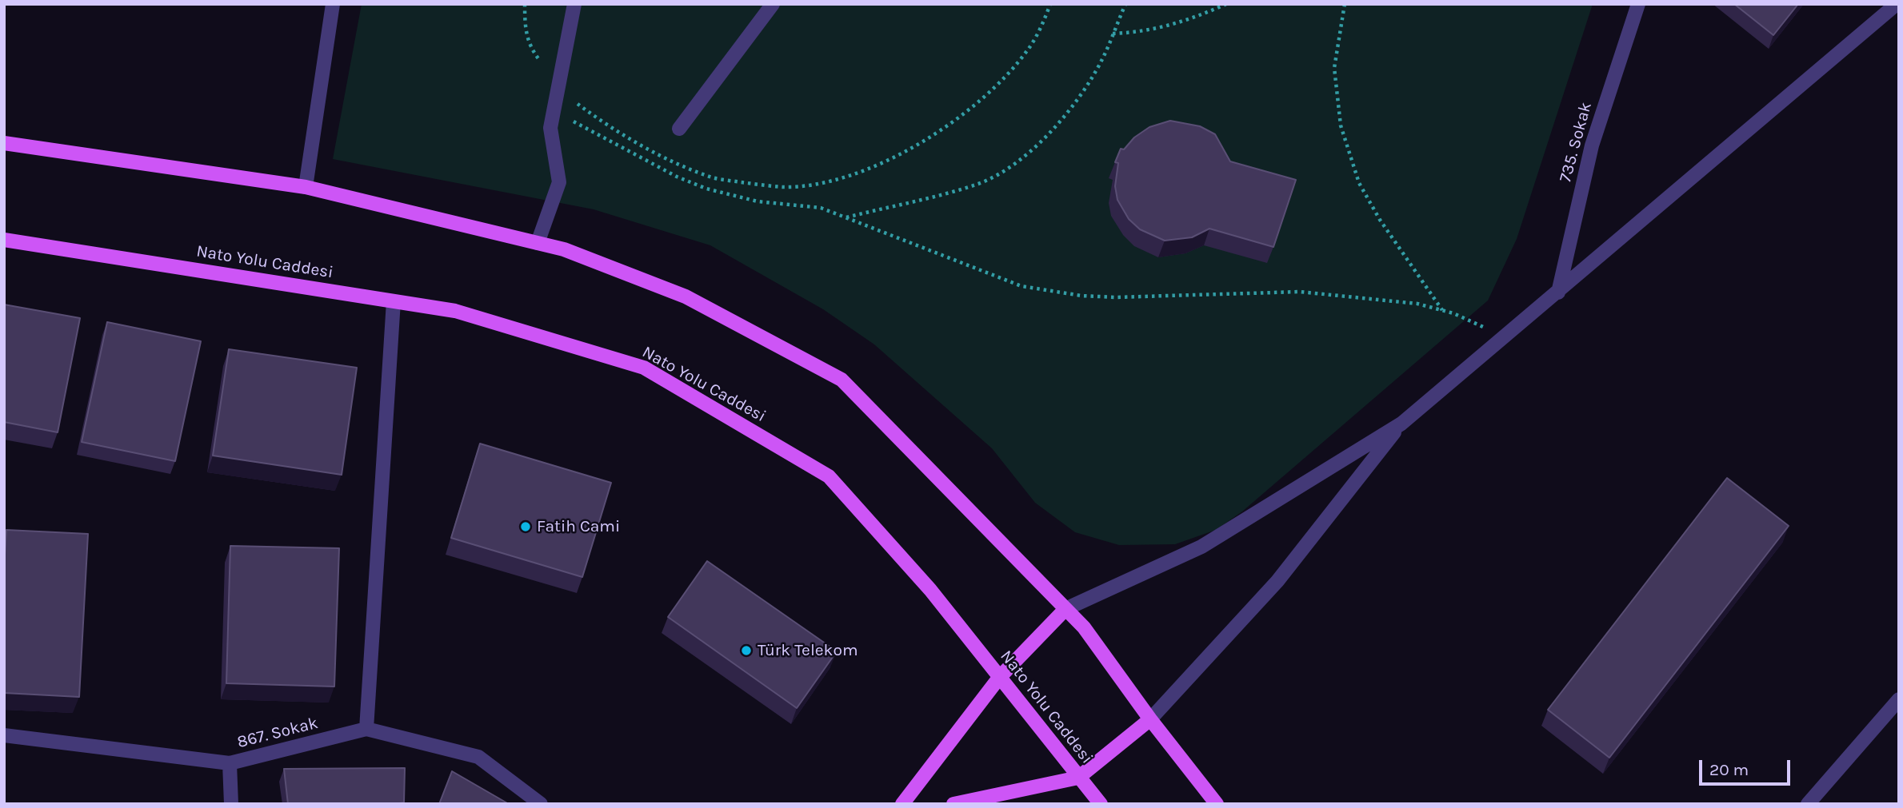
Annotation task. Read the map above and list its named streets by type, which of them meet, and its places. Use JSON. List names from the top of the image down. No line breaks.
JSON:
{"streets":{"main road":["Nato Yolu Caddesi"],"street":["735. Sokak","867. Sokak"]},"places":["Fatih Cami","Türk Telekom"],"scale_bar":"20 m"}
